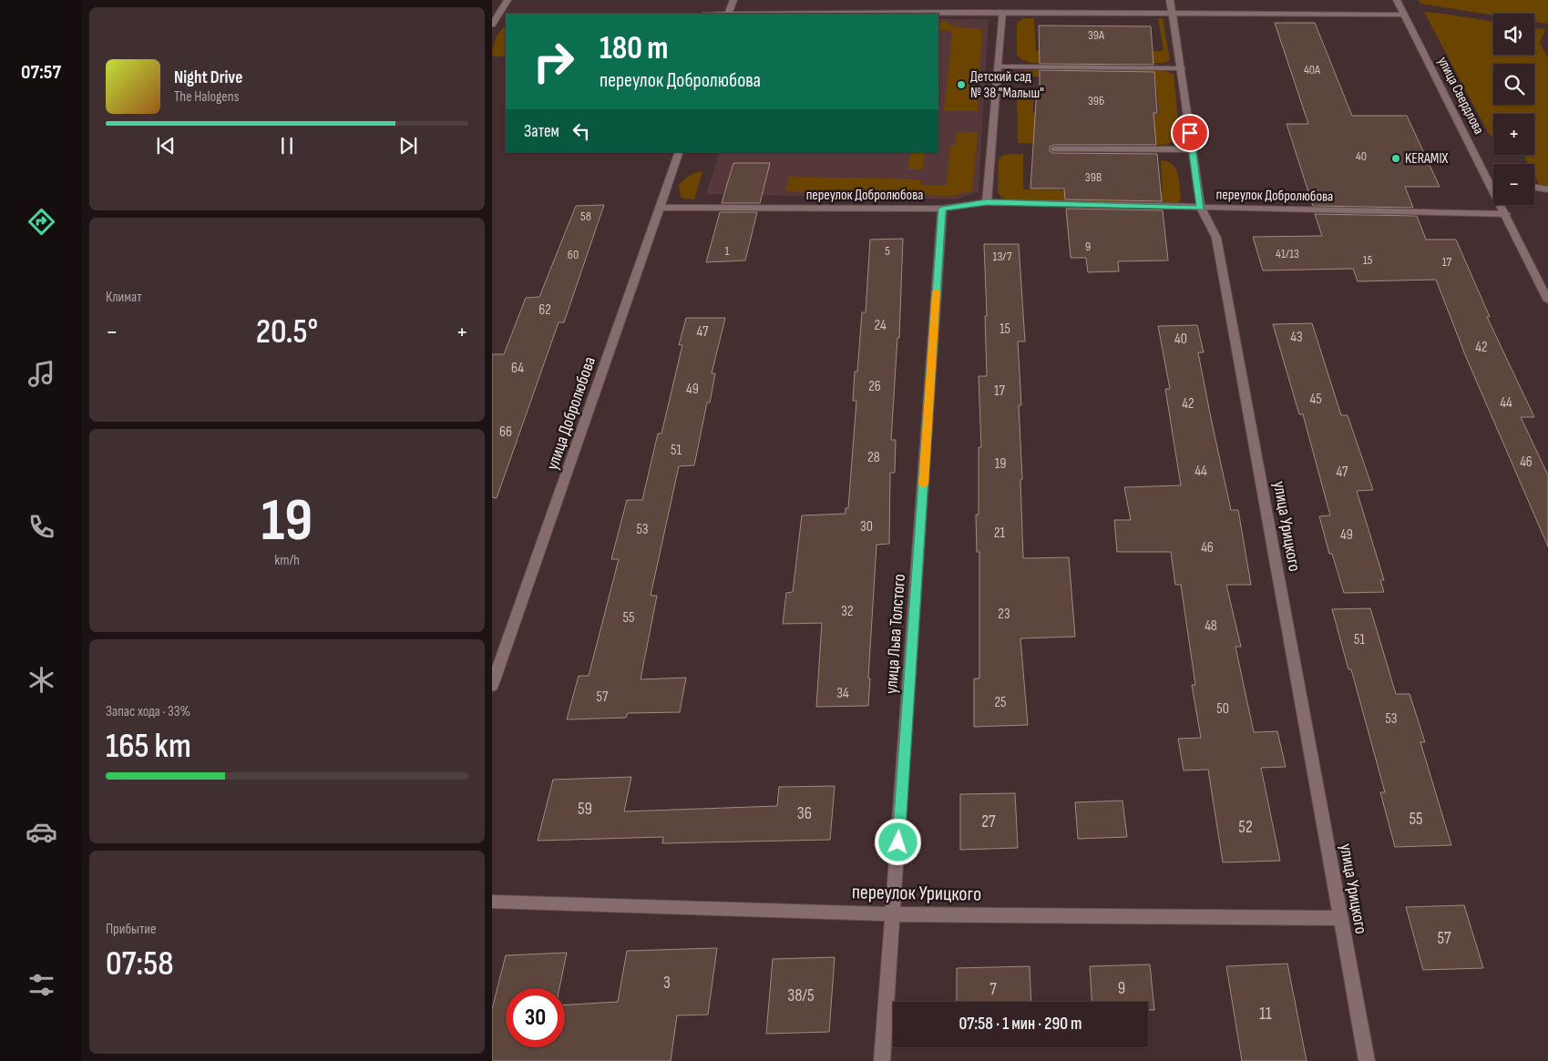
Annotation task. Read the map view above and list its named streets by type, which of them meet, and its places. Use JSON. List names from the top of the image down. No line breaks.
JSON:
{"streets":{"street":["улица Свердлова","переулок Добролюбова","улица Добролюбова","улица Урицкого","улица Льва Толстого","переулок Урицкого"]},"crossings":[["улица Свердлова","переулок Добролюбова"],["переулок Добролюбова","улица Добролюбова"],["переулок Добролюбова","улица Урицкого"],["переулок Добролюбова","улица Льва Толстого"],["улица Урицкого","переулок Урицкого"],["улица Льва Толстого","переулок Урицкого"]],"places":["Детский сад № 38 \"Малыш\"","KERAMIX"],"house_numbers":["39А","40А","39Б","40","39В","58","9","1","5","41/13","60","13/7","15","17","62","24","15","47","43","40","42","64","26","49","17","45","44","42","66","51","28","46","19","44","47","30","53","21","49","46","32","23","55","48","51","34","57","25","50","53","59","36","55","27","52","57","3","9","7","38/5","11"],"page":{"tabs":"07:57","map_buttons":["+","−"],"turn":["180 m","переулок Добролюбова"],"song":["Night Drive","The Halogens"],"then":"Затем","tile":["Климат",["19","km/h"],["Запас хода · 33%","165 km"],["Прибытие","07:58"]],"heat":["−","20.5°","+"],"limit":"30","trip":"07:58 · 1 мин · 290 m"}}
